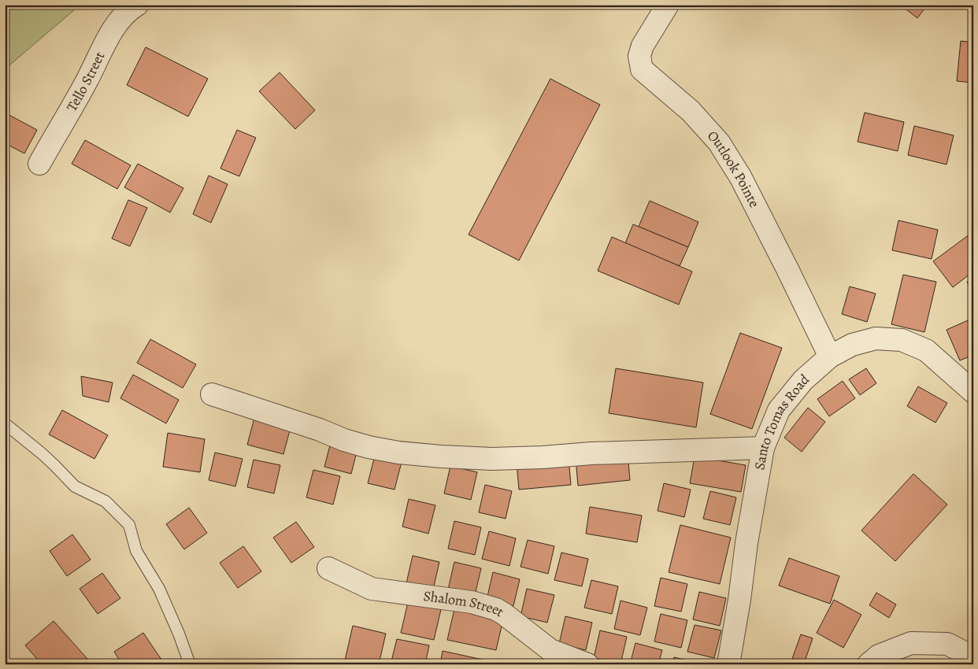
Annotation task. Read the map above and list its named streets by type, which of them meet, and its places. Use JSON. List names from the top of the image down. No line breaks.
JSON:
{"streets":{"street":["Tello Street","Outlook Pointe","Santo Tomas Road","Shalom Street"]},"crossings":[["Outlook Pointe","Santo Tomas Road"]]}
